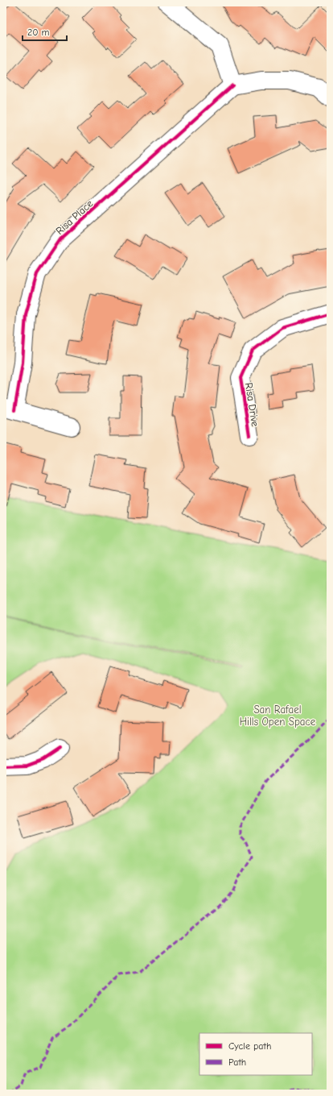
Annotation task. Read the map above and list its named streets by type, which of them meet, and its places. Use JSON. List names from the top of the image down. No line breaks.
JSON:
{"streets":{"street":["Risa Place","Risa Drive"]},"parks":["San Rafael Hills Open Space"],"legend":["Cycle path","Path"],"scale_bar":"20 m"}
